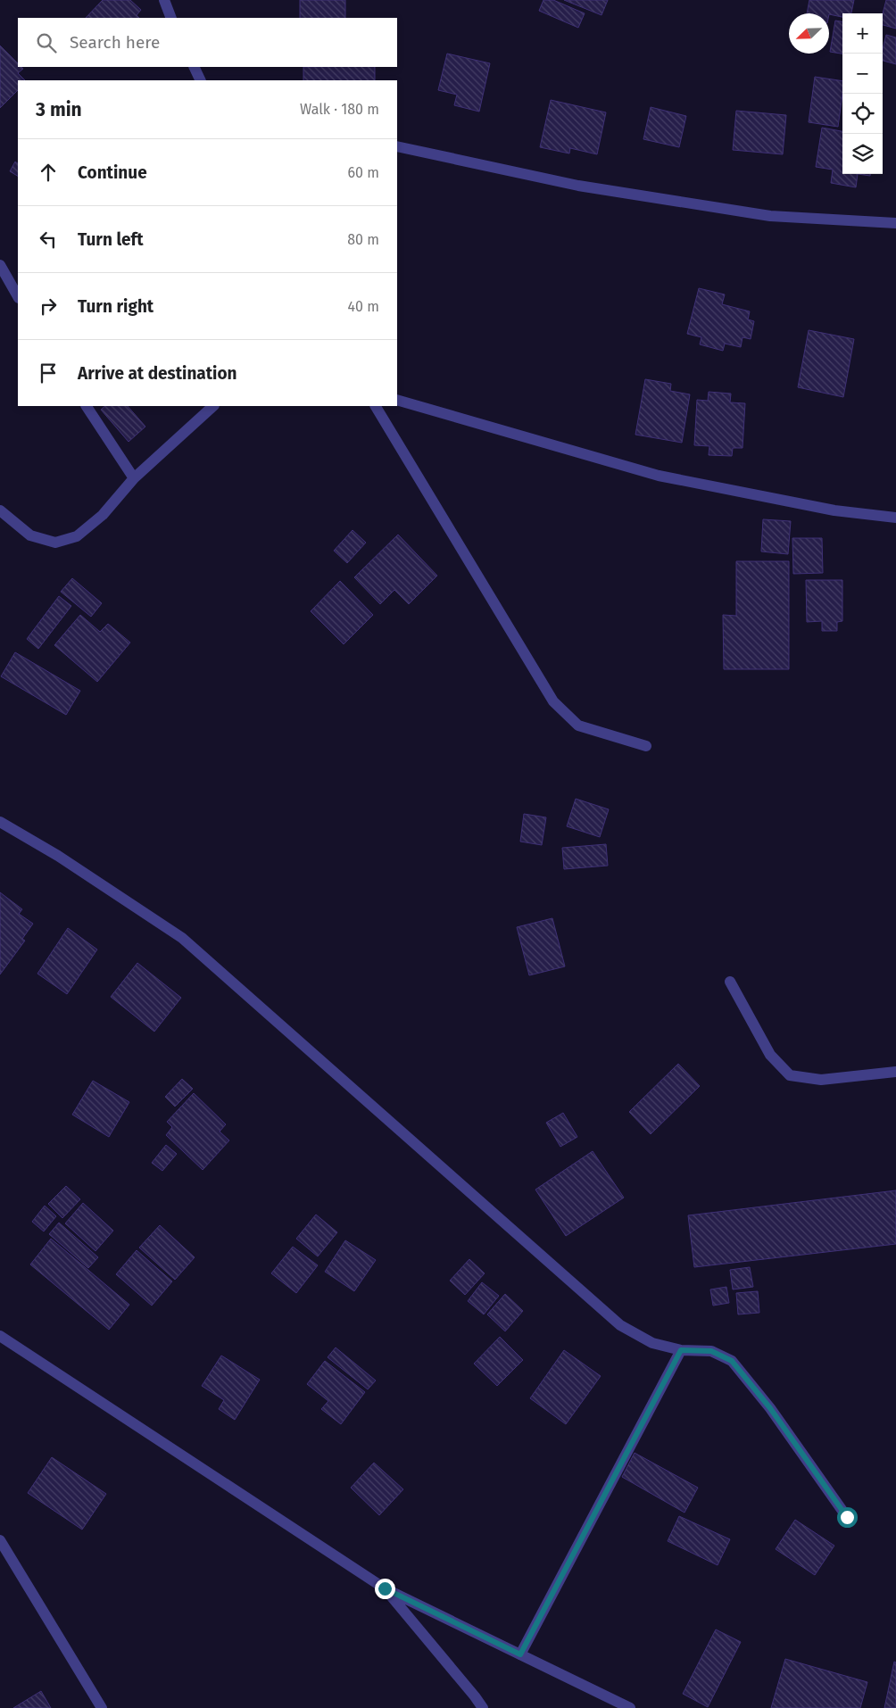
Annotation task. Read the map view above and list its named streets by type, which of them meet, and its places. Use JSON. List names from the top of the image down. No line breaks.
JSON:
{"north":"bottom left","page":{"map_buttons":["+","−"],"search":"Search here","heading":["3 min","Walk · 180 m"],"list":[["Continue","60 m"],["Turn left","80 m"],["Turn right","40 m"],"Arrive at destination"]}}
